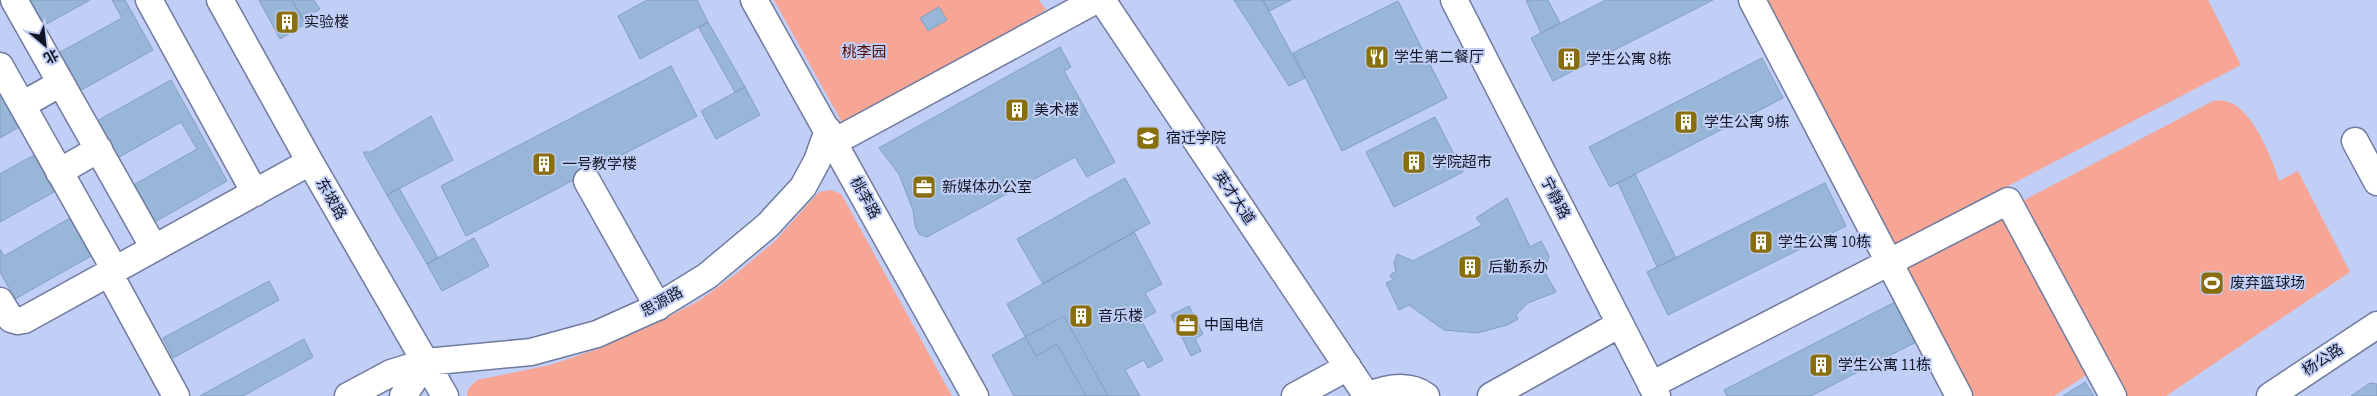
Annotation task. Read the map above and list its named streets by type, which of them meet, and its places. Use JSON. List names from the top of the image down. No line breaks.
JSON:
{"streets":{"street":["桃李路","英才大道","宁静路","东坡路","思源路","杨公路"]},"crossings":[["桃李路","思源路"],["东坡路","思源路"]],"parks":["桃李园"],"places":{"building":["实验楼","学生公寓 8栋","美术楼","学生公寓 9栋","学院超市","一号教学楼","学生公寓 10栋","后勤系办","音乐楼","学生公寓 11栋"],"restaurant":["学生第二餐厅"],"school or university":["宿迁学院"],"office":["新媒体办公室","中国电信"],"sports":["废弃篮球场"]},"north":"bottom right"}
